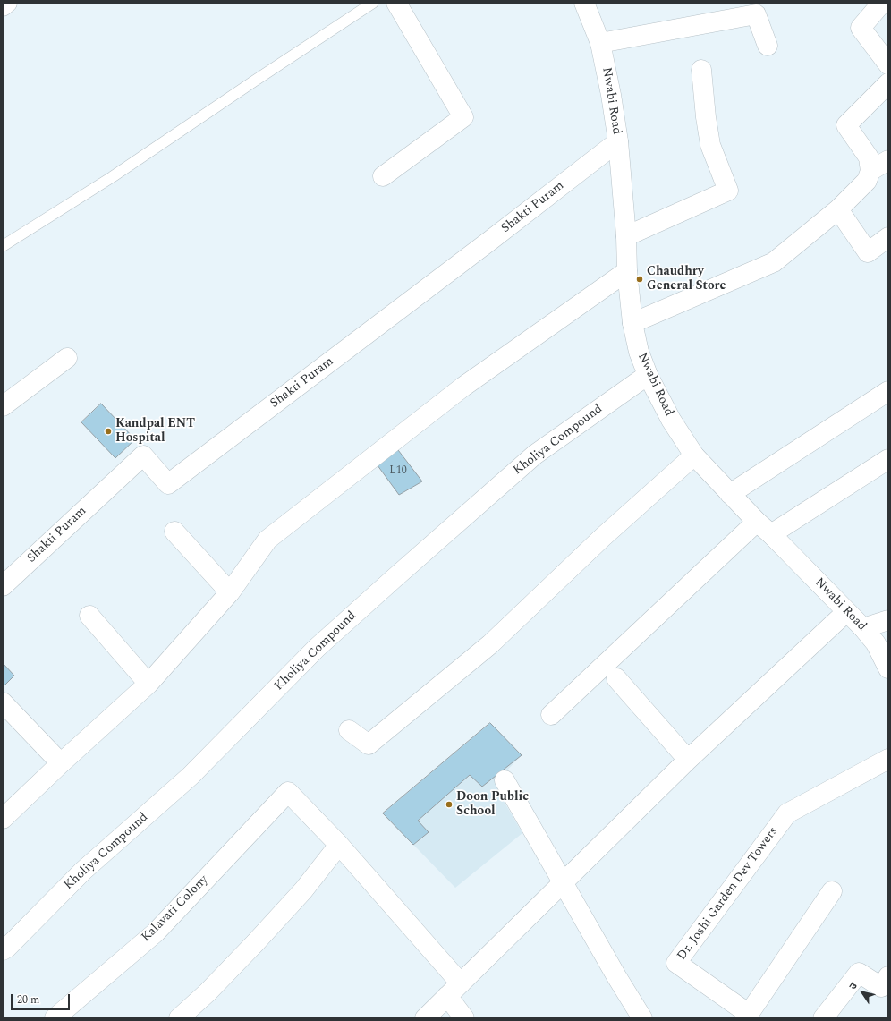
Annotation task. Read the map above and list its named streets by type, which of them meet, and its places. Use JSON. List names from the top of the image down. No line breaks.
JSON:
{"streets":{"street":["Nwabi Road","Shakti Puram","Kholiya Compound","Dr. Joshi Garden Dev Towers","Kalavati Colony"]},"crossings":[["Nwabi Road","Shakti Puram"],["Nwabi Road","Kholiya Compound"]],"places":["Chaudhry General Store","Kandpal ENT Hospital","Doon Public School"],"house_numbers":["L10"],"scale_bar":"20 m","north":"top left"}
